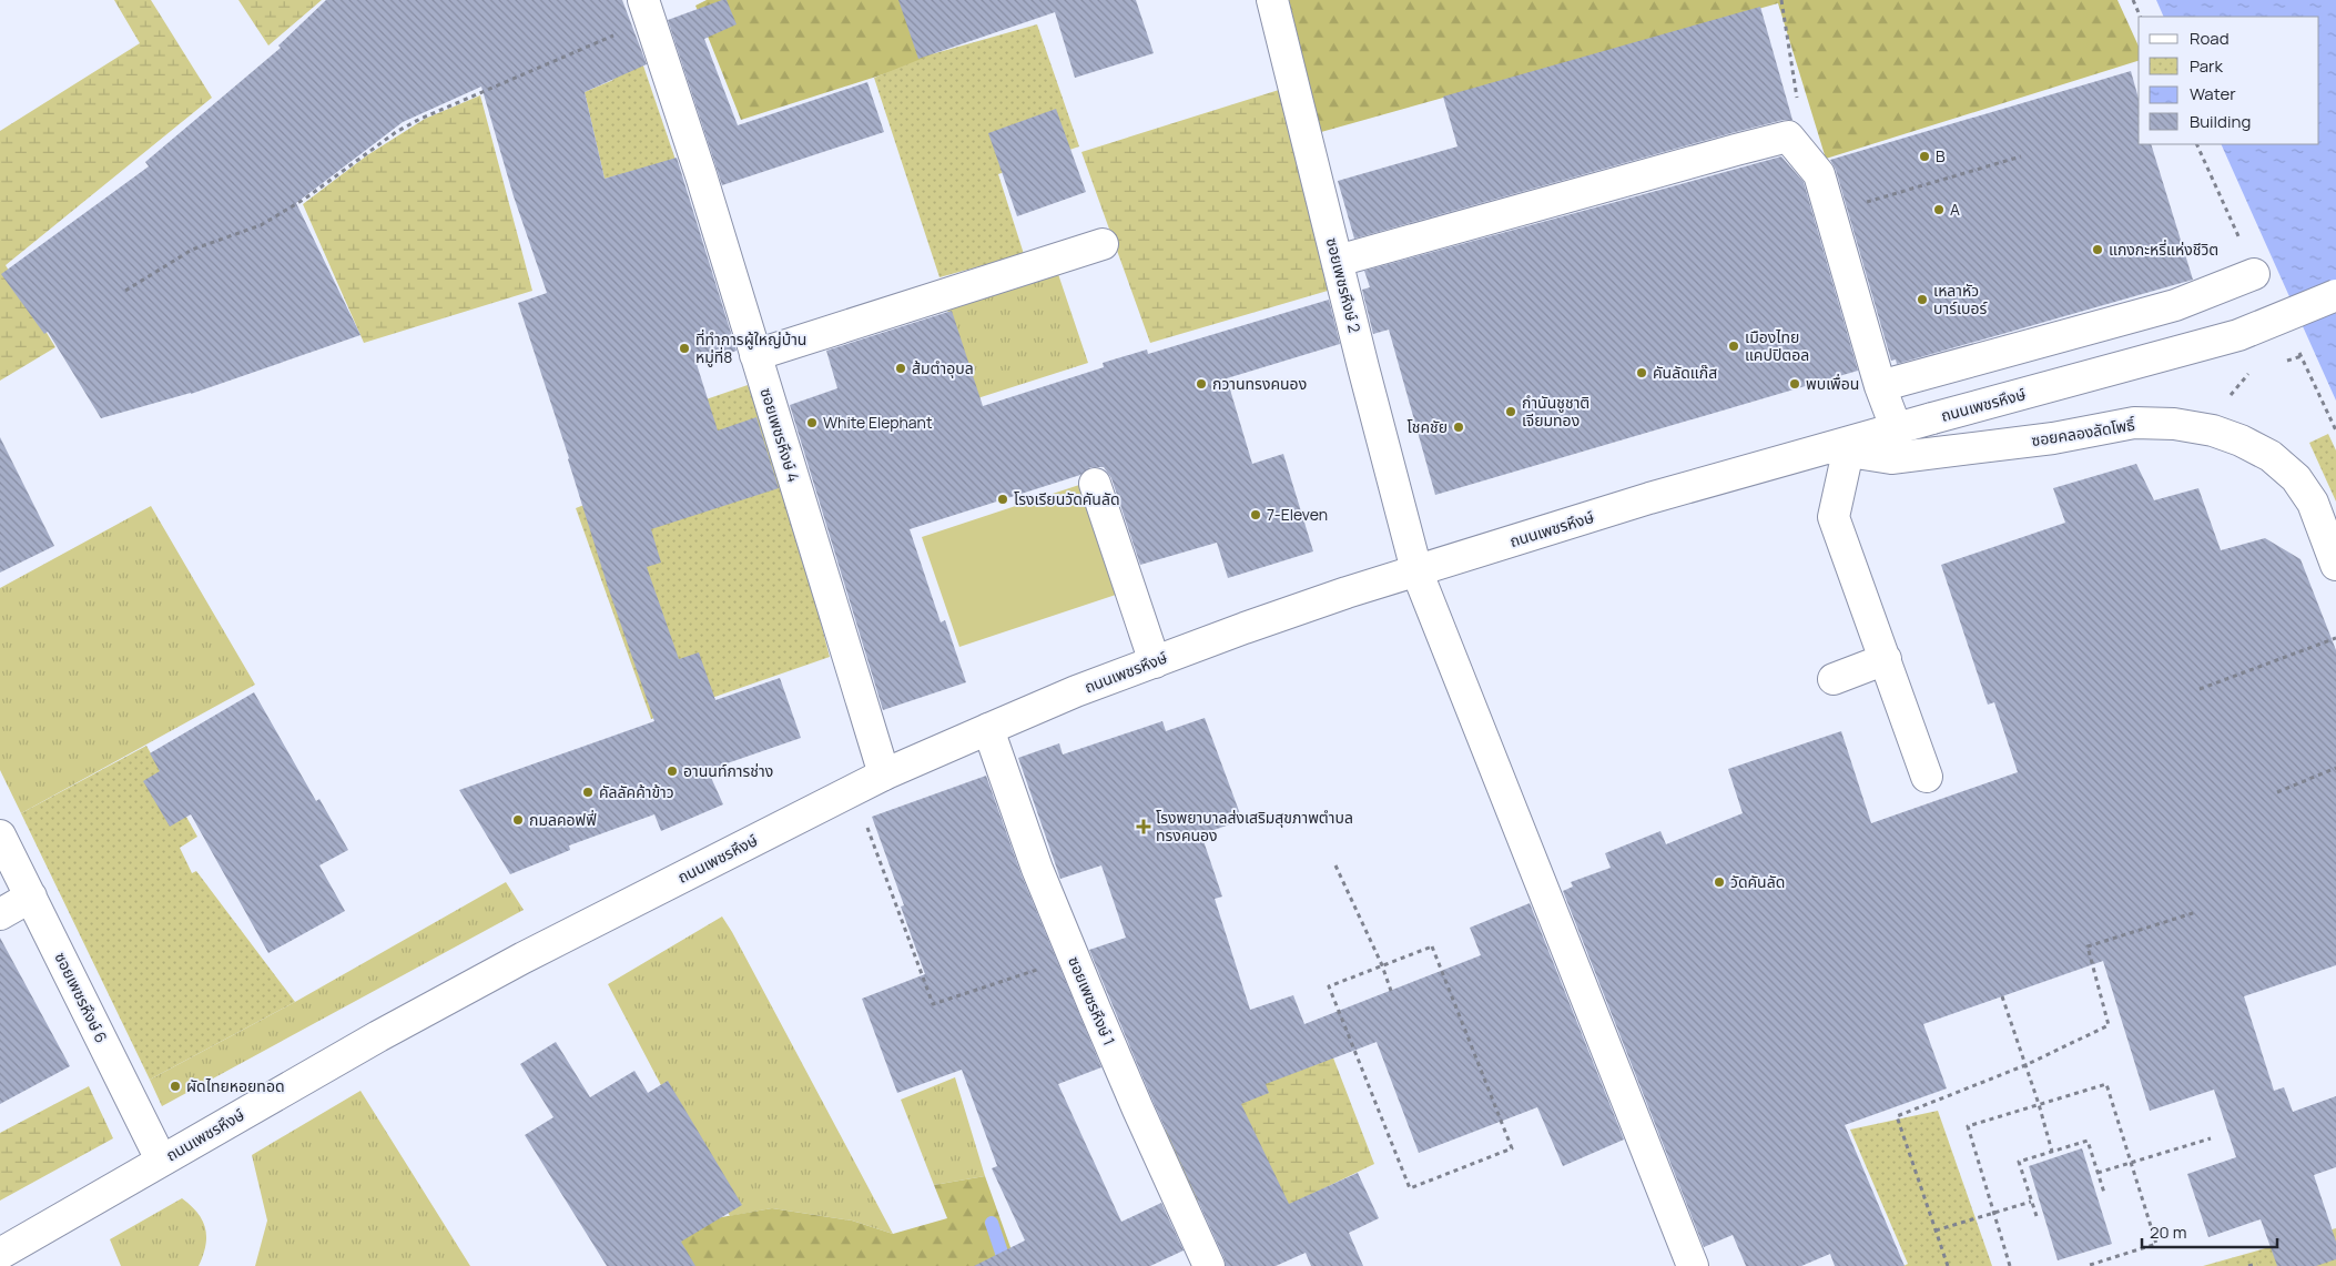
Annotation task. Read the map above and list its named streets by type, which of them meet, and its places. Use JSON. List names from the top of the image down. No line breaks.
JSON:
{"streets":{"street":["ซอยเพชรหึงษ์ 2","ถนนเพชรหึงษ์","ซอยคลองลัดโพธิ์","ซอยเพชรหึงษ์ 4","ซอยเพชรหึงษ์ 6","ซอยเพชรหึงษ์ 1"]},"crossings":[["ซอยเพชรหึงษ์ 2","ถนนเพชรหึงษ์"],["ถนนเพชรหึงษ์","ซอยคลองลัดโพธิ์"],["ถนนเพชรหึงษ์","ซอยเพชรหึงษ์ 4"],["ถนนเพชรหึงษ์","ซอยเพชรหึงษ์ 6"],["ถนนเพชรหึงษ์","ซอยเพชรหึงษ์ 1"]],"places":{"other":["B","A","แกงกะหรี่แห่งชีวิต","เหลาหัว บาร์เบอร์","เมืองไทย แคปปิตอล","ที่ทำการผู้ใหญ่บ้าน หมู่ที่8","ส้มตำอุบล","คันลัดแก๊ส","กวานทรงคนอง","พบเพื่อน","กำนันชูชาติ เจียมทอง","White Elephant","โชคชัย","โรงเรียนวัดคันลัด","7-Eleven","อานนท์การช่าง","คัลลัคค้าข้าว","กมลคอฟฟี่","วัดคันลัด","ผัดไทยหอยทอด"],"health":["โรงพยาบาลส่งเสริมสุขภาพตำบล ทรงคนอง"]},"legend":["Road","Park","Water","Building"],"scale_bar":"20 m"}
